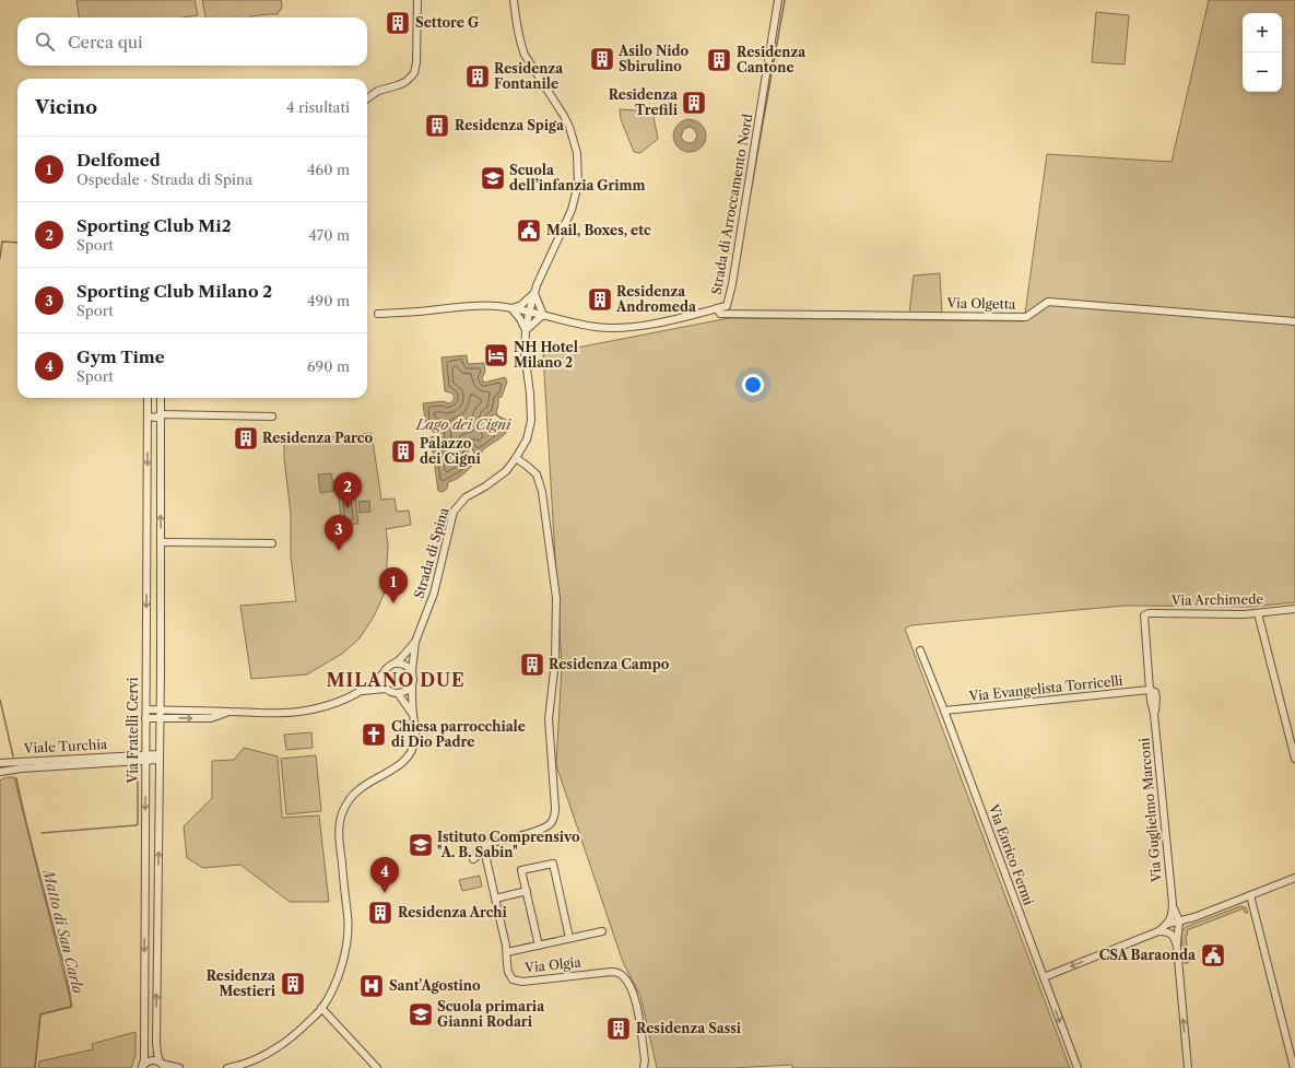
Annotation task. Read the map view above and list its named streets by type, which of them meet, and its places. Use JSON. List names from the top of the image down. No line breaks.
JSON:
{"streets":{"street":["Strada di Arroccamento Nord","Via Olgetta","Strada di Spina","Via Archimede","Via Evangelista Torricelli","Via Fratelli Cervi","Viale Turchia","Via Guglielmo Marconi","Via Enrico Fermi","Via Olgia"]},"crossings":[["Strada di Arroccamento Nord","Via Olgetta"],["Strada di Arroccamento Nord","Strada di Spina"],["Via Archimede","Via Guglielmo Marconi"],["Via Evangelista Torricelli","Via Guglielmo Marconi"],["Via Evangelista Torricelli","Via Enrico Fermi"],["Via Fratelli Cervi","Viale Turchia"]],"districts":["MILANO DUE"],"water":["Lago dei Cigni","Matto di San Carlo"],"places":{"building":["Settore G","Asilo Nido Sbirulino","Residenza Cantone","Residenza Fontanile","Residenza Trefili","Residenza Spiga","Residenza Andromeda","Residenza Parco","Palazzo dei Cigni","Residenza Campo","Residenza Archi","Residenza Mestieri","Residenza Sassi"],"school or university":["Scuola dell’infanzia Grimm","Istituto Comprensivo \"A. B. Sabin\"","Scuola primaria Gianni Rodari"],"public building":["Mail, Boxes, etc","CSA Baraonda"],"hotel":["NH Hotel Milano 2"],"church":["Chiesa parrocchiale di Dio Padre"],"hospital":["Sant'Agostino"]},"page":{"map_buttons":["+","−"],"search":"Cerca qui","heading":["Vicino","4 risultati"],"list":[{"mark":"1","name":"Delfomed","note":"Ospedale · Strada di Spina","value":"460 m"},{"mark":"2","name":"Sporting Club Mi2","note":"Sport","value":"470 m"},{"mark":"3","name":"Sporting Club Milano 2","note":"Sport","value":"490 m"},{"mark":"4","name":"Gym Time","note":"Sport","value":"690 m"}],"pins":["2","3","1","4"]}}
